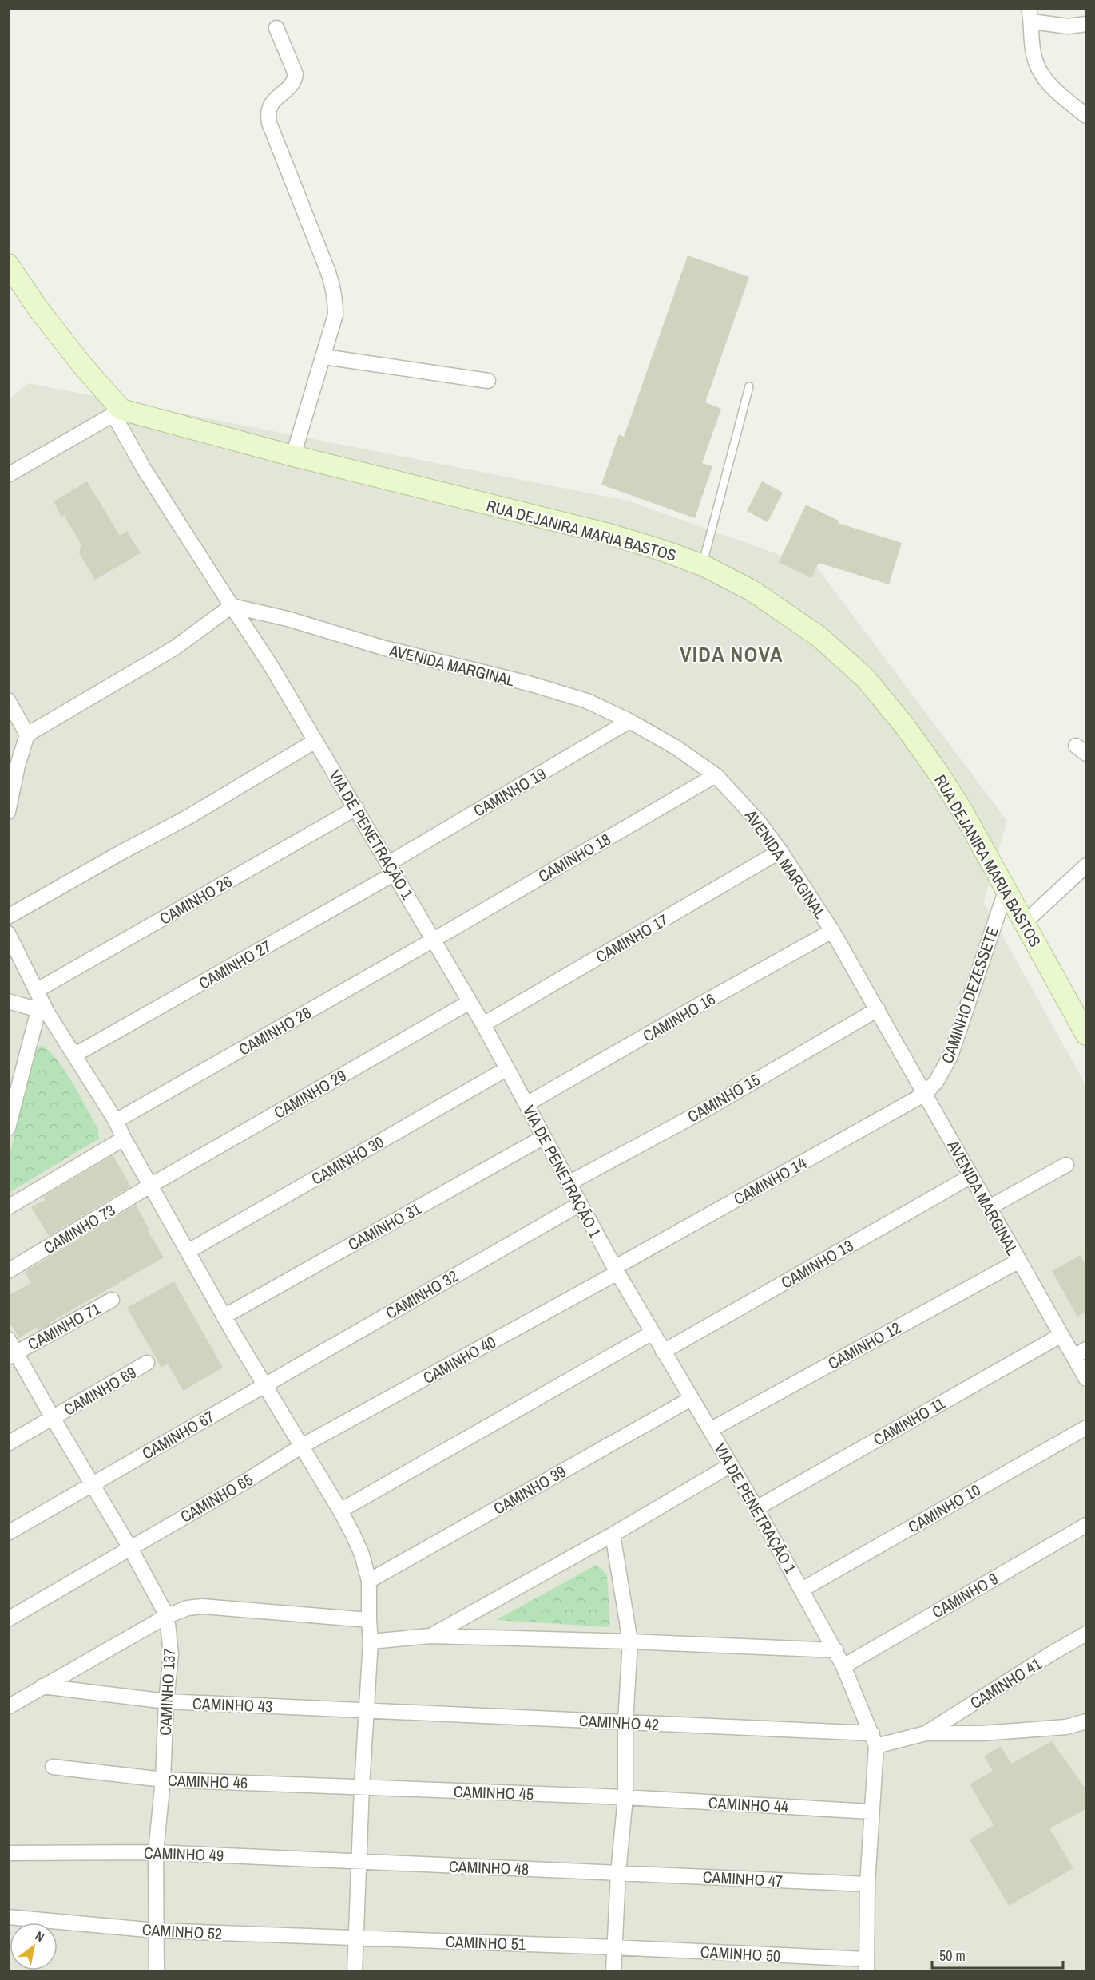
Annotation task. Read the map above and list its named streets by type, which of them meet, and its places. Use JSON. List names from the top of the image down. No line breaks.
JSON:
{"streets":{"main road":["RUA DEJANIRA MARIA BASTOS"],"street":["AVENIDA MARGINAL","CAMINHO 19","VIA DE PENETRAÇÃO 1","CAMINHO 18","CAMINHO 26","CAMINHO 17","CAMINHO 27","CAMINHO DEZESSETE","CAMINHO 16","CAMINHO 28","CAMINHO 29","CAMINHO 15","CAMINHO 30","CAMINHO 14","CAMINHO 31","CAMINHO 73","CAMINHO 13","CAMINHO 32","CAMINHO 71","CAMINHO 12","CAMINHO 40","CAMINHO 69","CAMINHO 11","CAMINHO 67","CAMINHO 39","CAMINHO 65","CAMINHO 10","CAMINHO 9","CAMINHO 41","CAMINHO 137","CAMINHO 43","CAMINHO 42","CAMINHO 46","CAMINHO 45","CAMINHO 44","CAMINHO 49","CAMINHO 48","CAMINHO 47","CAMINHO 52","CAMINHO 51","CAMINHO 50"]},"crossings":[["RUA DEJANIRA MARIA BASTOS","CAMINHO DEZESSETE"],["AVENIDA MARGINAL","CAMINHO 19"],["AVENIDA MARGINAL","VIA DE PENETRAÇÃO 1"],["AVENIDA MARGINAL","CAMINHO 18"],["AVENIDA MARGINAL","CAMINHO 17"],["AVENIDA MARGINAL","CAMINHO DEZESSETE"],["AVENIDA MARGINAL","CAMINHO 16"],["AVENIDA MARGINAL","CAMINHO 15"],["AVENIDA MARGINAL","CAMINHO 14"],["AVENIDA MARGINAL","CAMINHO 13"],["AVENIDA MARGINAL","CAMINHO 12"],["AVENIDA MARGINAL","CAMINHO 11"],["CAMINHO 19","VIA DE PENETRAÇÃO 1"],["CAMINHO 19","CAMINHO 27"],["VIA DE PENETRAÇÃO 1","CAMINHO 18"],["VIA DE PENETRAÇÃO 1","CAMINHO 26"],["VIA DE PENETRAÇÃO 1","CAMINHO 17"],["VIA DE PENETRAÇÃO 1","CAMINHO 27"],["VIA DE PENETRAÇÃO 1","CAMINHO 16"],["VIA DE PENETRAÇÃO 1","CAMINHO 28"],["VIA DE PENETRAÇÃO 1","CAMINHO 29"],["VIA DE PENETRAÇÃO 1","CAMINHO 15"],["VIA DE PENETRAÇÃO 1","CAMINHO 30"],["VIA DE PENETRAÇÃO 1","CAMINHO 14"],["VIA DE PENETRAÇÃO 1","CAMINHO 31"],["VIA DE PENETRAÇÃO 1","CAMINHO 13"],["VIA DE PENETRAÇÃO 1","CAMINHO 32"],["VIA DE PENETRAÇÃO 1","CAMINHO 12"],["VIA DE PENETRAÇÃO 1","CAMINHO 40"],["VIA DE PENETRAÇÃO 1","CAMINHO 11"],["VIA DE PENETRAÇÃO 1","CAMINHO 39"],["VIA DE PENETRAÇÃO 1","CAMINHO 10"],["VIA DE PENETRAÇÃO 1","CAMINHO 9"],["VIA DE PENETRAÇÃO 1","CAMINHO 42"],["CAMINHO 18","CAMINHO 28"],["CAMINHO DEZESSETE","CAMINHO 14"],["CAMINHO 29","CAMINHO 73"],["CAMINHO 14","CAMINHO 40"],["CAMINHO 32","CAMINHO 67"],["CAMINHO 71","CAMINHO 137"],["CAMINHO 40","CAMINHO 65"],["CAMINHO 69","CAMINHO 137"],["CAMINHO 67","CAMINHO 137"],["CAMINHO 65","CAMINHO 137"],["CAMINHO 41","CAMINHO 42"],["CAMINHO 137","CAMINHO 43"],["CAMINHO 137","CAMINHO 46"],["CAMINHO 137","CAMINHO 49"],["CAMINHO 137","CAMINHO 52"],["CAMINHO 43","CAMINHO 42"],["CAMINHO 46","CAMINHO 45"],["CAMINHO 45","CAMINHO 44"],["CAMINHO 49","CAMINHO 48"],["CAMINHO 48","CAMINHO 47"],["CAMINHO 52","CAMINHO 51"],["CAMINHO 51","CAMINHO 50"]],"districts":["VIDA NOVA"],"scale_bar":"50 m","north":"top right"}
